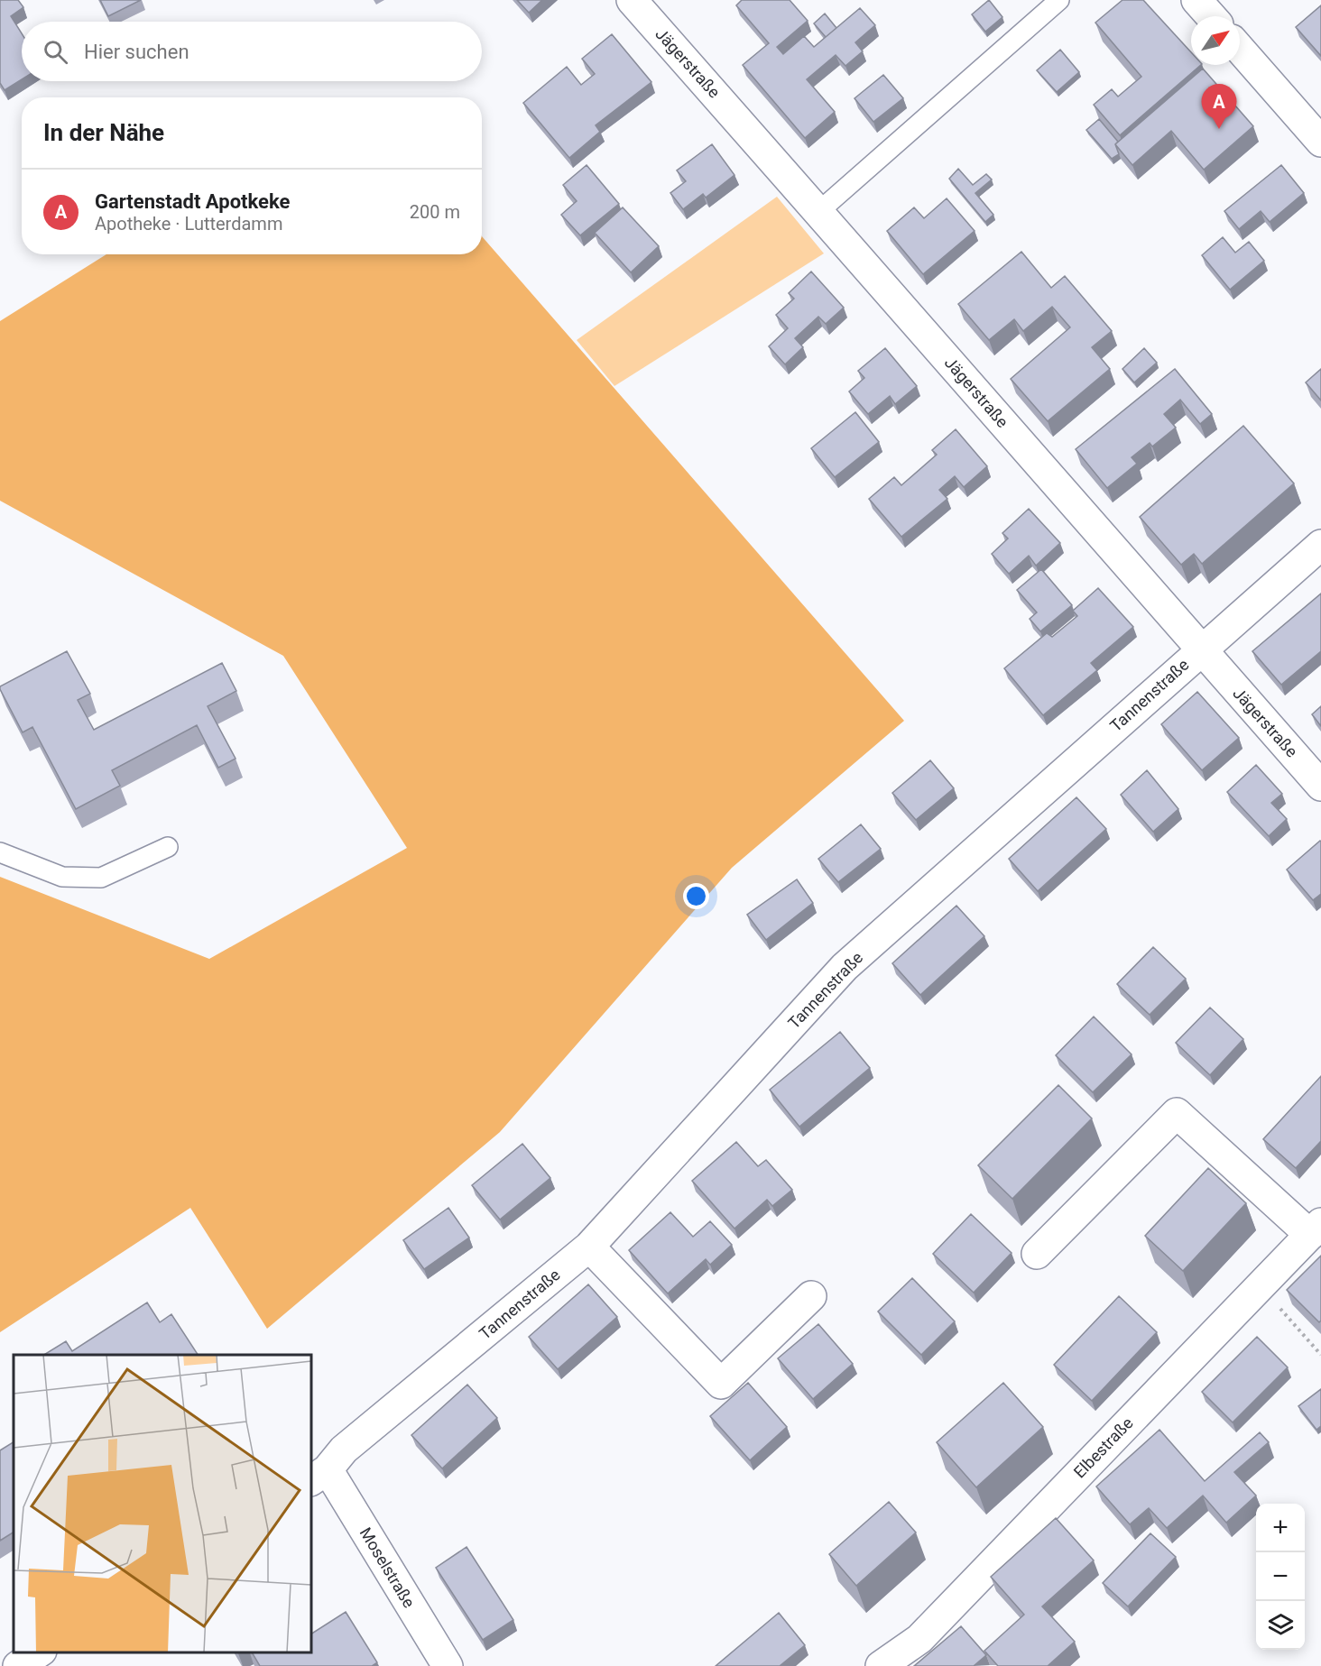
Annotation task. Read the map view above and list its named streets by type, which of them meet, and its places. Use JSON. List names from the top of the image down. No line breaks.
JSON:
{"streets":{"street":["Jägerstraße","Tannenstraße","Elbestraße","Moselstraße"]},"crossings":[["Jägerstraße","Tannenstraße"],["Tannenstraße","Moselstraße"]],"north":"top right","page":{"search":"Hier suchen","pins":"A","heading":"In der Nähe","list":[{"mark":"A","name":"Gartenstadt Apotkeke","note":"Apotheke · Lutterdamm","value":"200 m"}],"map_buttons":["+","−"]}}
